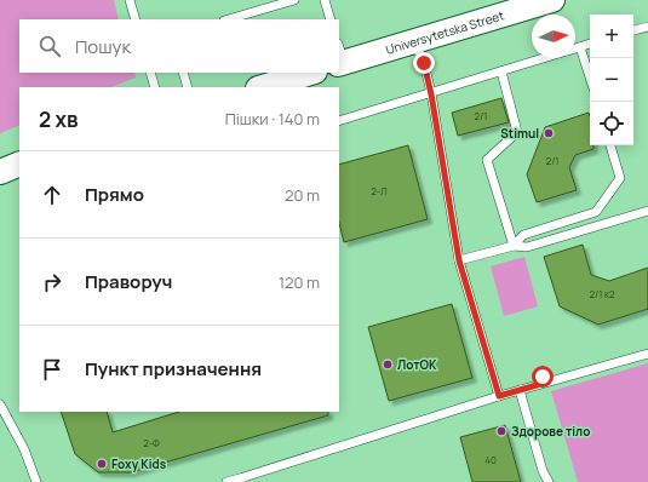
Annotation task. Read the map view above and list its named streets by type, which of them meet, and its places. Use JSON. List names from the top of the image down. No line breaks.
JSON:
{"streets":{"main road":["Universytetska Street"]},"places":["Stimul","ЛотОК","Здорове тіло","Foxy Kids"],"house_numbers":["2/1","2/1","2-Л","2/1 к2","2-Ф","40"],"north":"right","page":{"map_buttons":["+","−"],"search":"Пошук","heading":["2 хв","Пішки · 140 m"],"list":[["Прямо","20 m"],["Праворуч","120 m"],"Пункт призначення"]}}
